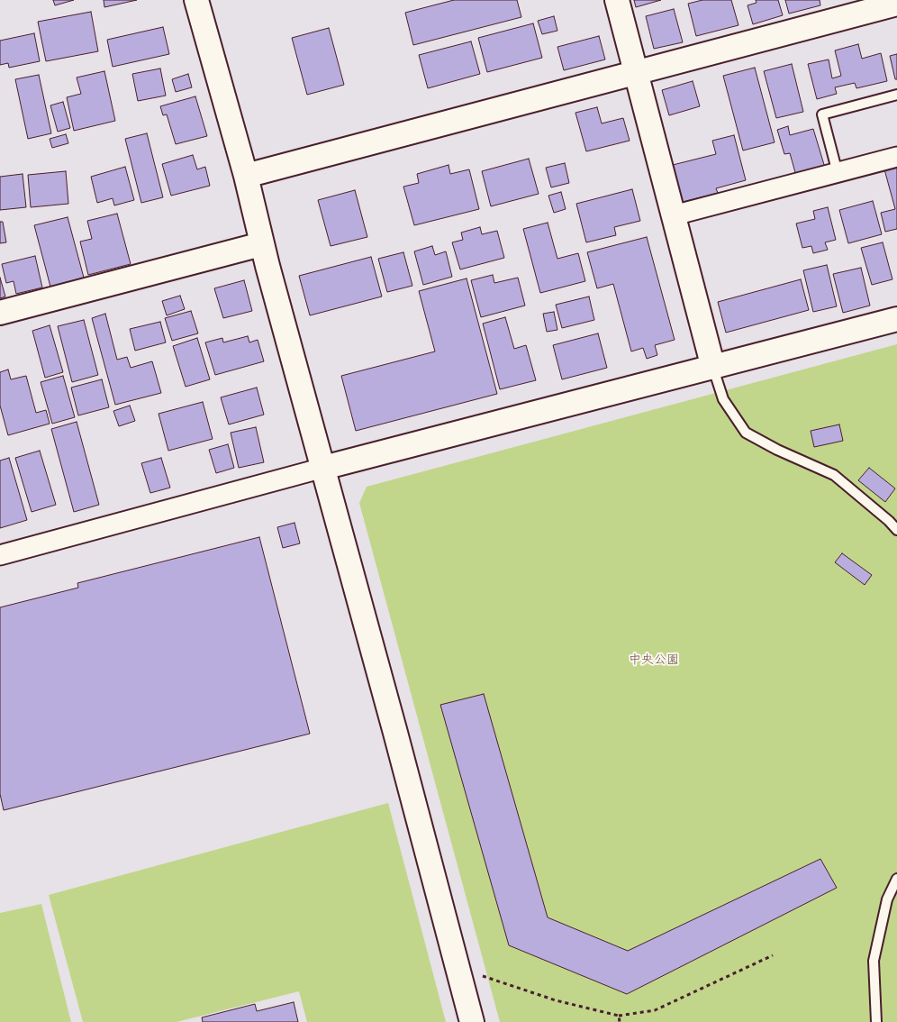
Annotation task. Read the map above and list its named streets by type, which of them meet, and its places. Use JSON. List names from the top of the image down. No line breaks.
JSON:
{"parks":["中央公園"]}
